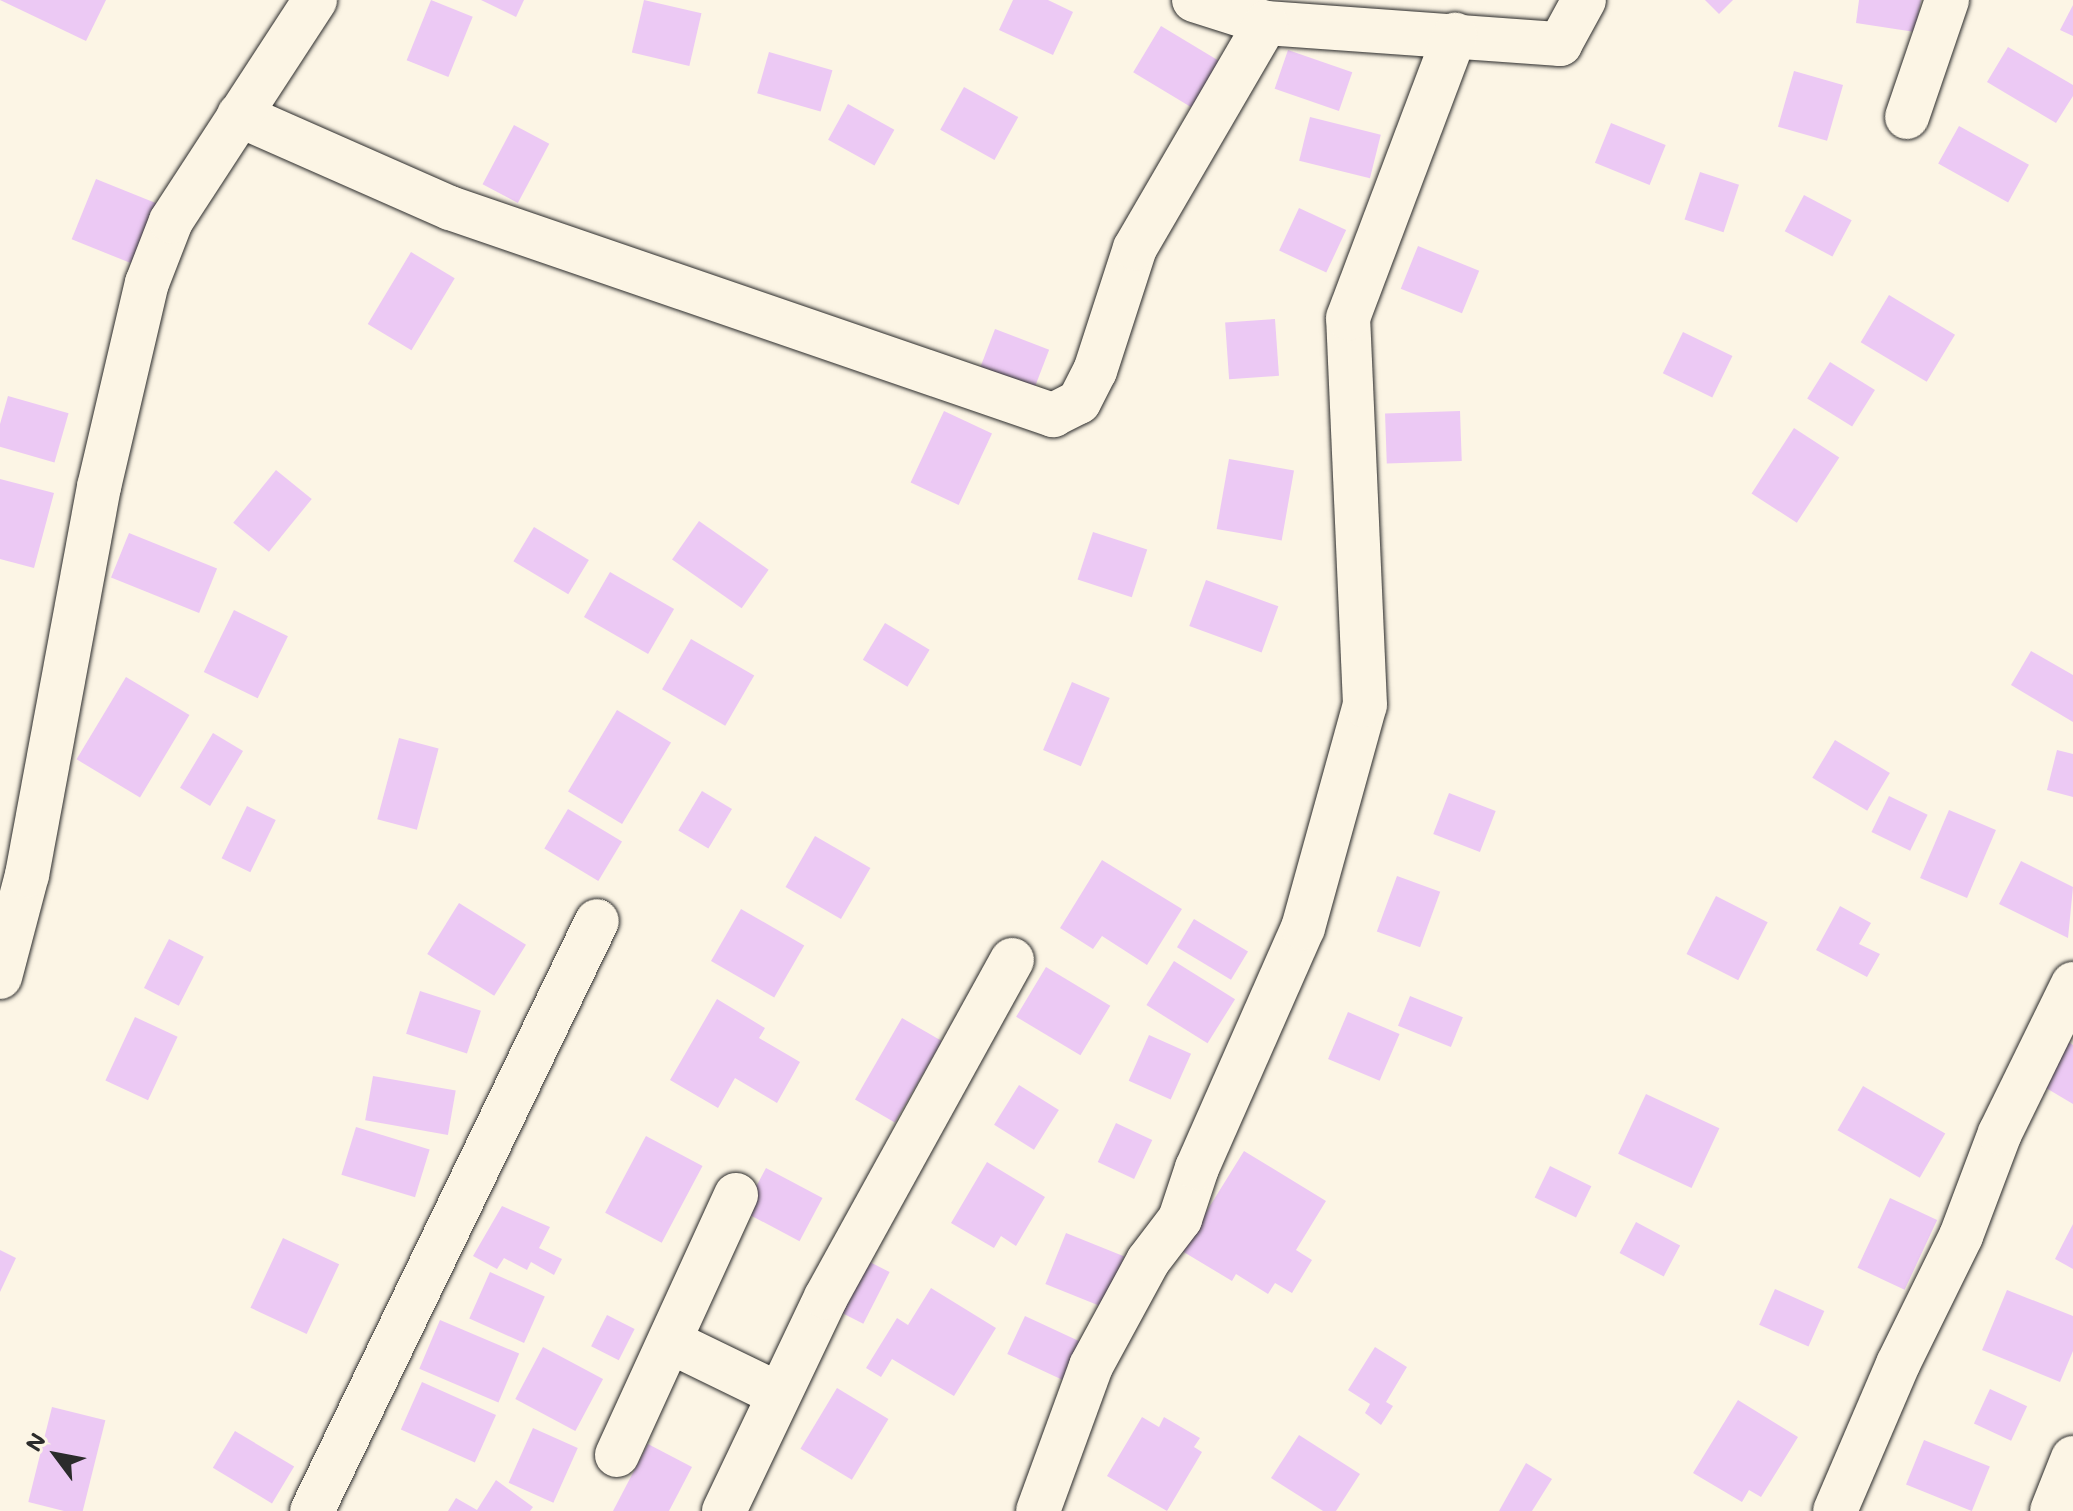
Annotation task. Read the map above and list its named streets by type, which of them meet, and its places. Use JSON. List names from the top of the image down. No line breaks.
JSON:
{"north":"top left"}
